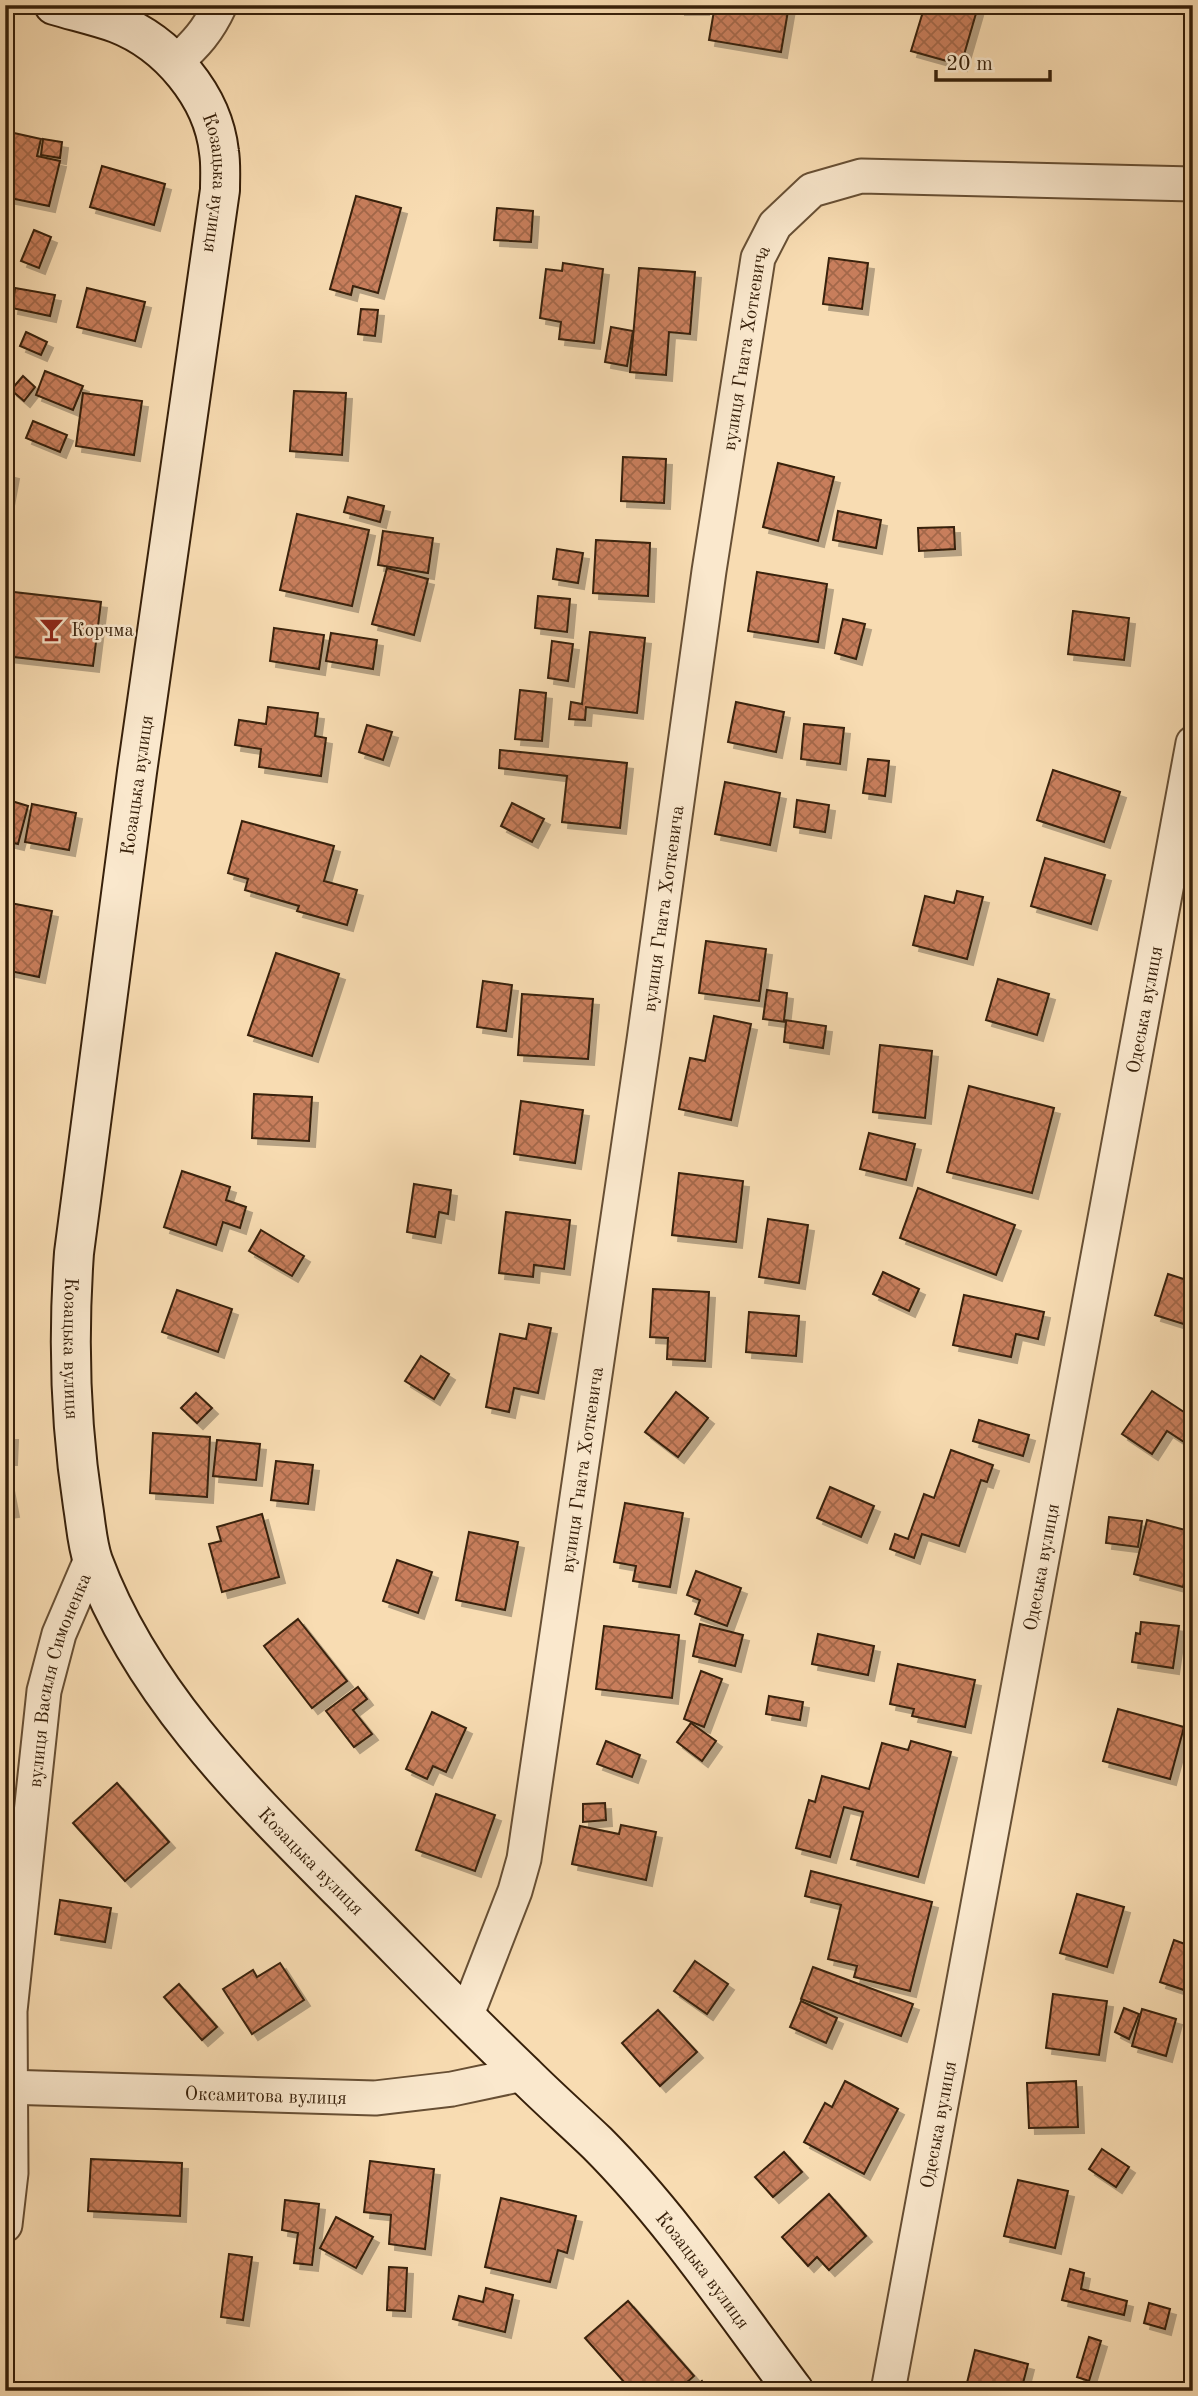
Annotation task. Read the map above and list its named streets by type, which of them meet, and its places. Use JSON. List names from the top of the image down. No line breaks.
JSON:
{"streets":{"main road":["Козацька вулиця"],"street":["вулиця Гната Хоткевича","Одеська вулиця","вулиця Василя Симоненка","Оксамитова вулиця"]},"crossings":[["Козацька вулиця","вулиця Гната Хоткевича"],["Козацька вулиця","вулиця Василя Симоненка"],["Козацька вулиця","Оксамитова вулиця"],["вулиця Василя Симоненка","Оксамитова вулиця"]],"places":{"bar":["Корчма"]},"scale_bar":"20 m"}
